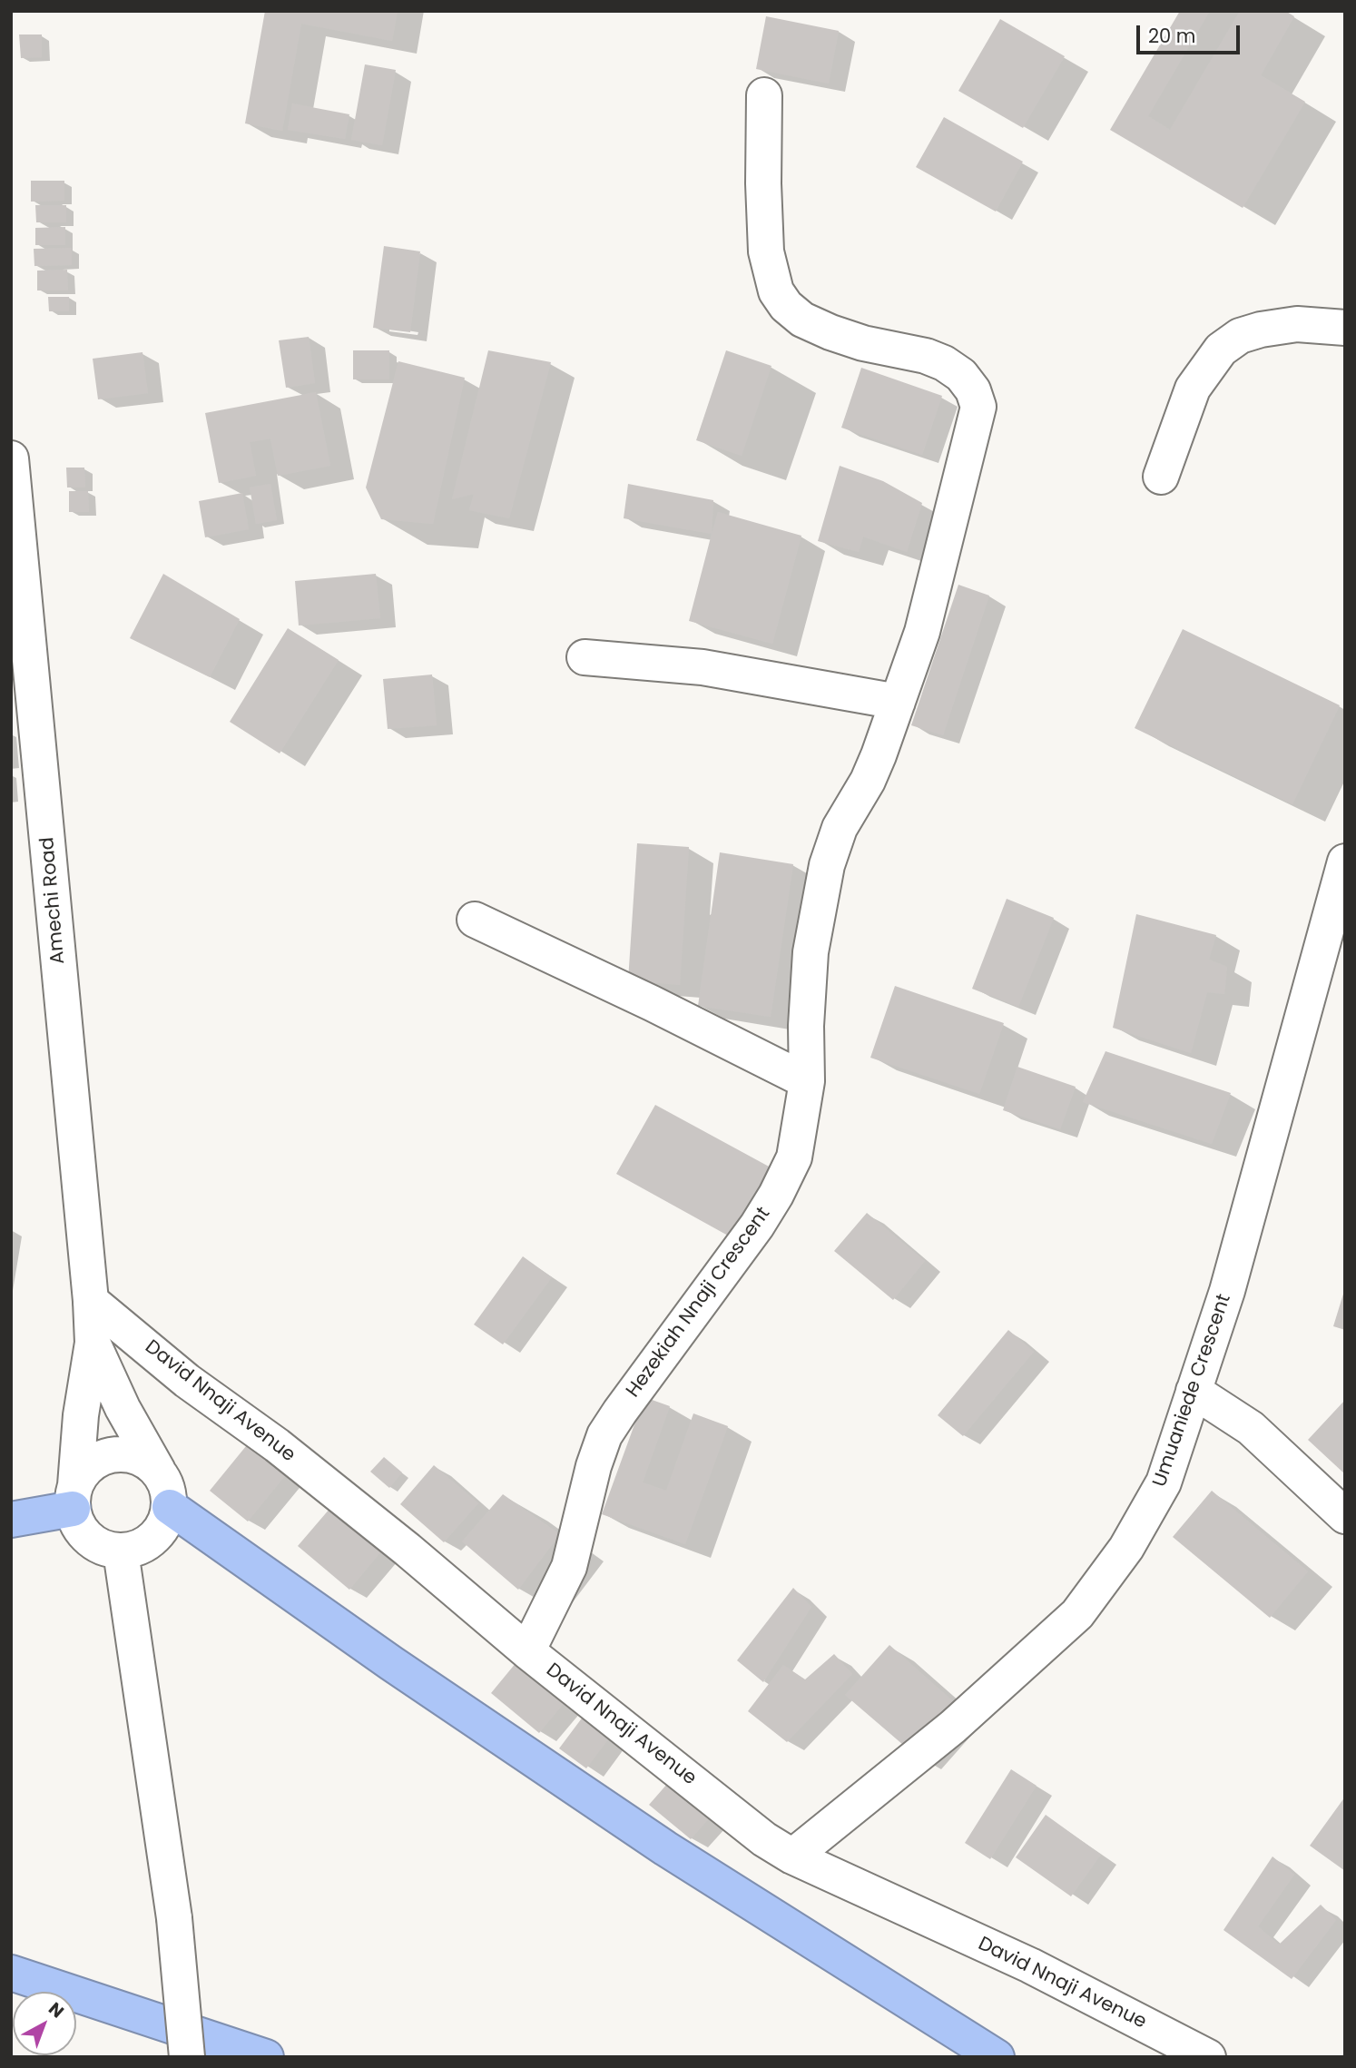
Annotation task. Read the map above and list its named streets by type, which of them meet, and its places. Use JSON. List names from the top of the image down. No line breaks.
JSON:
{"streets":{"street":["Amechi Road","Hezekiah Nnaji Crescent","Umuaniede Crescent","David Nnaji Avenue"]},"crossings":[["Amechi Road","David Nnaji Avenue"],["Hezekiah Nnaji Crescent","David Nnaji Avenue"],["Umuaniede Crescent","David Nnaji Avenue"]],"scale_bar":"20 m","north":"top right"}
